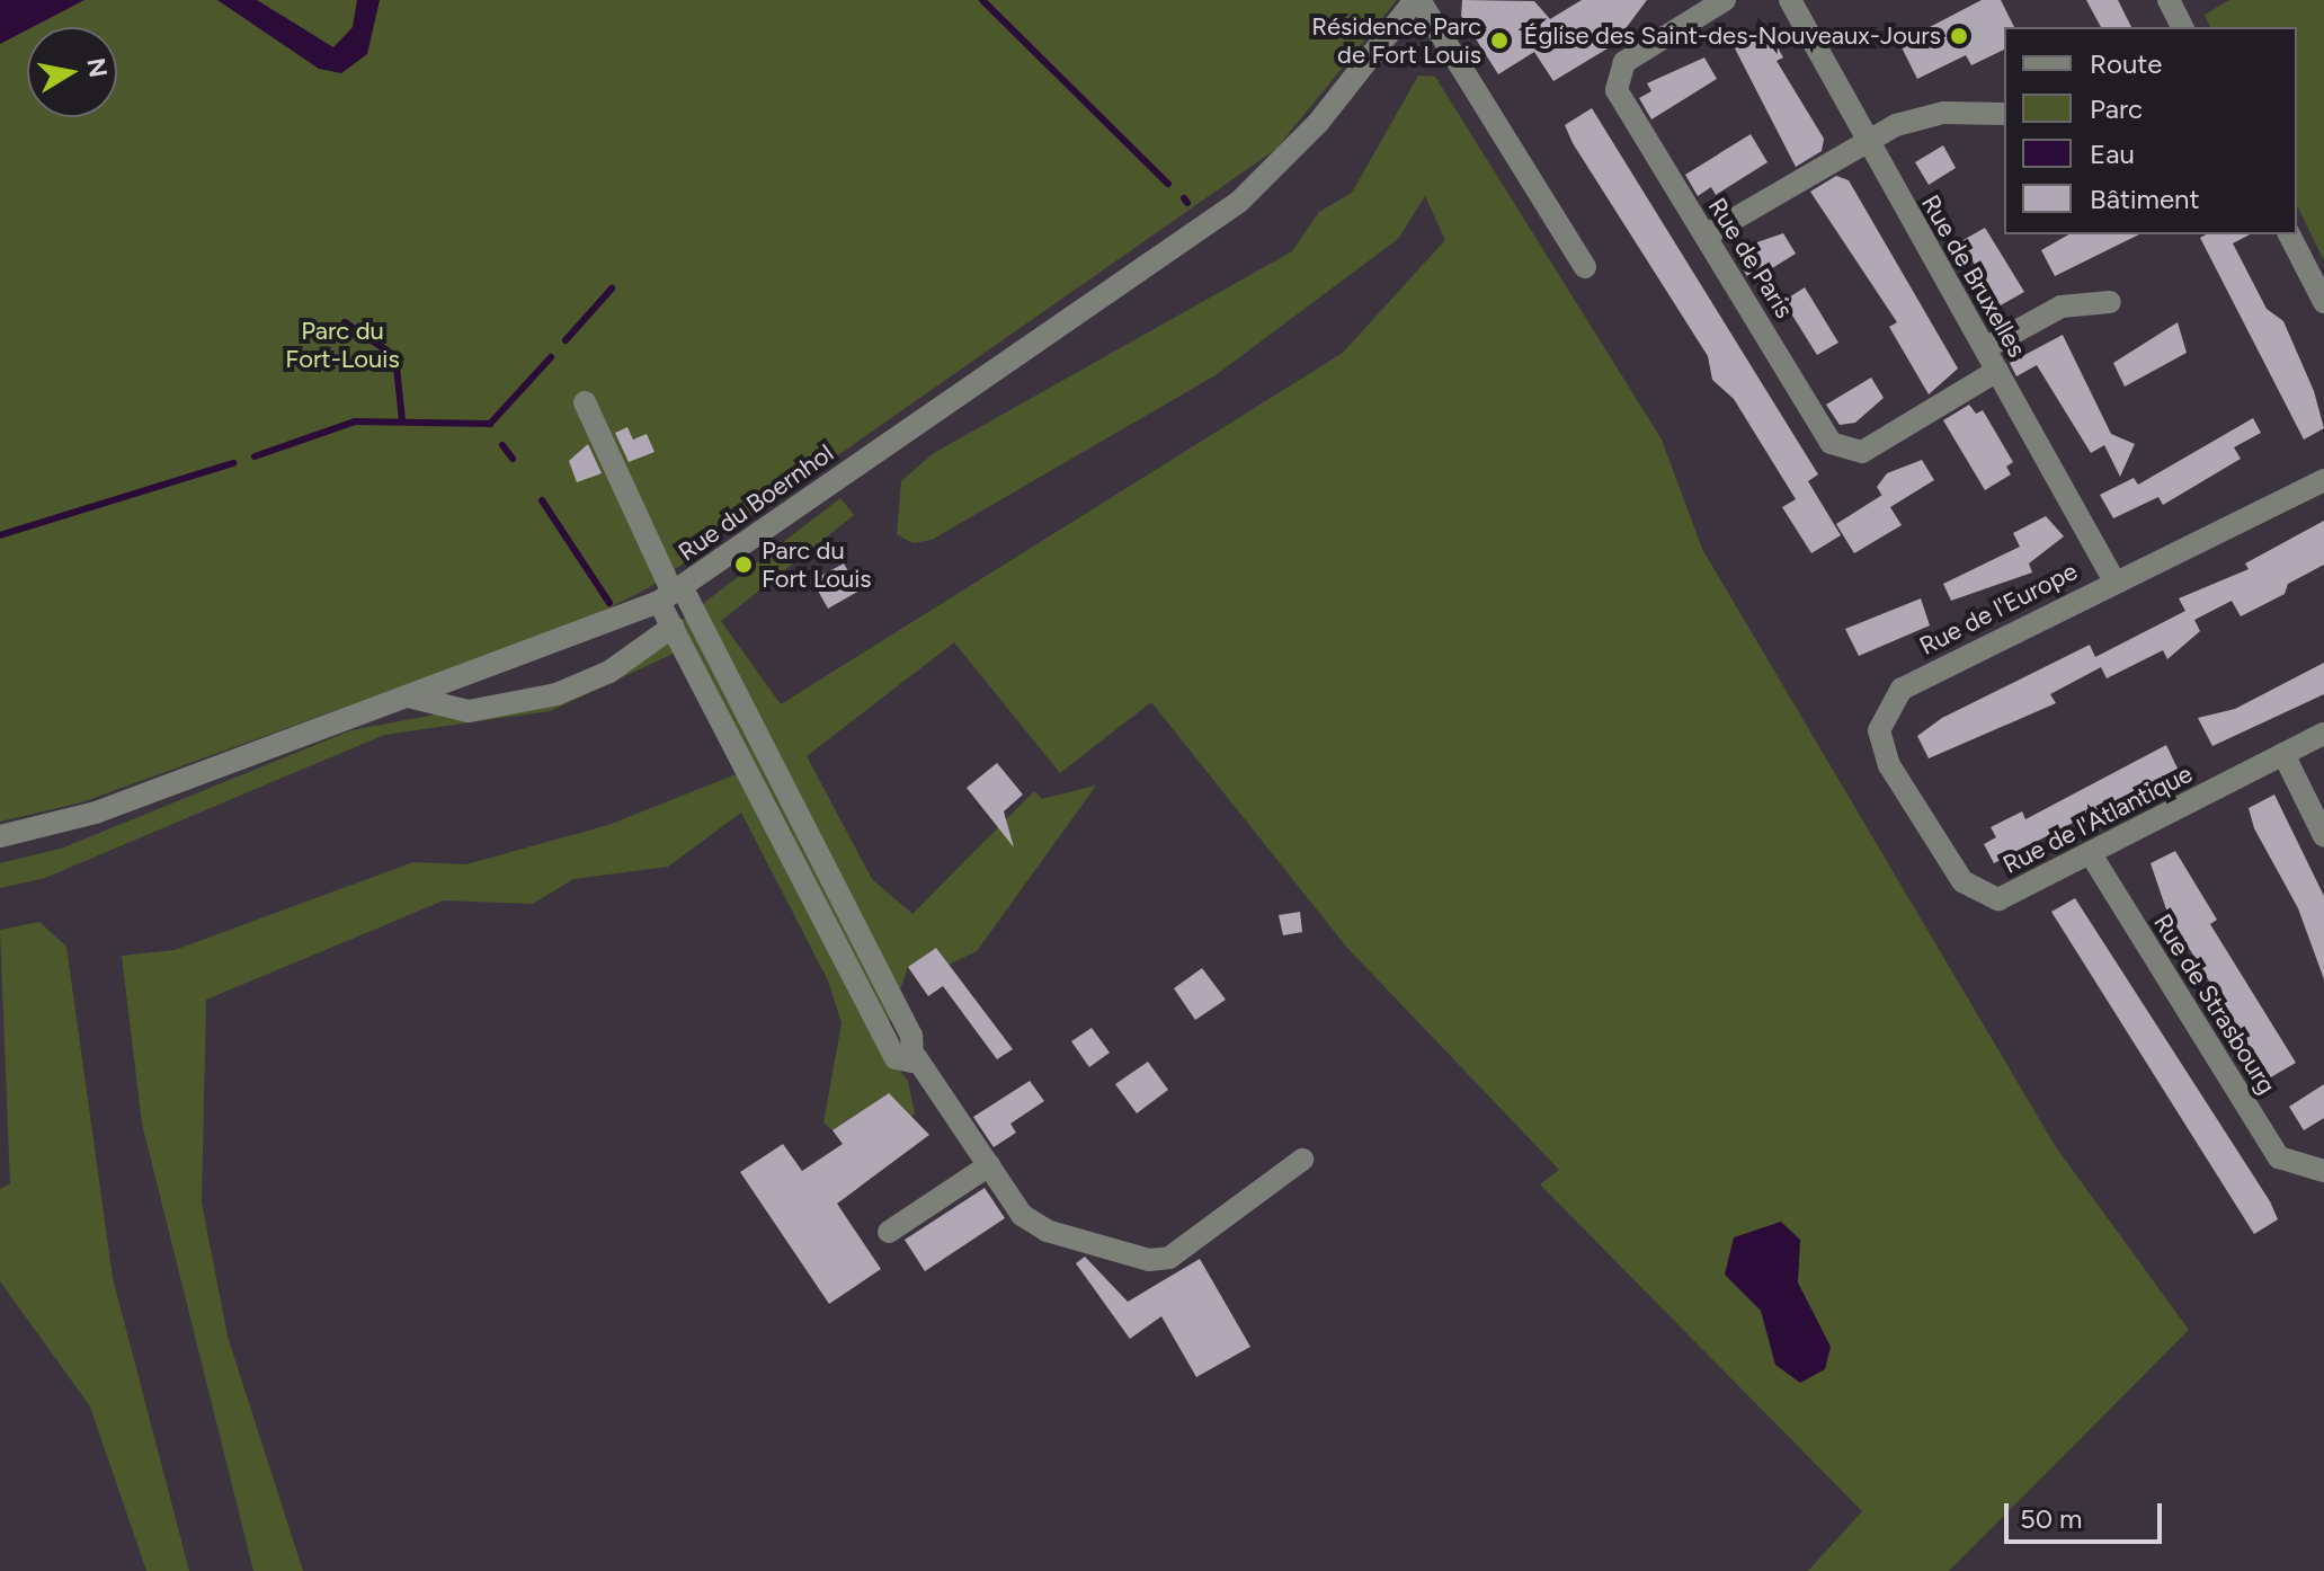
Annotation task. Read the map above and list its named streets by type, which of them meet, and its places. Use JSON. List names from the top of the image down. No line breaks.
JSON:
{"streets":{"street":["Rue de Paris","Rue de Bruxelles","Rue du Boernhol","Rue de l'Europe","Rue de l'Atlantique","Rue de Strasbourg"]},"crossings":[["Rue de Paris","Rue de Bruxelles"],["Rue de Bruxelles","Rue de l'Europe"],["Rue de l'Europe","Rue de l'Atlantique"],["Rue de l'Atlantique","Rue de Strasbourg"]],"parks":["Parc du Fort-Louis"],"places":["Église des Saint-des-Nouveaux-Jours","Résidence Parc de Fort Louis","Parc du Fort Louis"],"legend":["Route","Parc","Eau","Bâtiment"],"scale_bar":"50 m","north":"right"}
